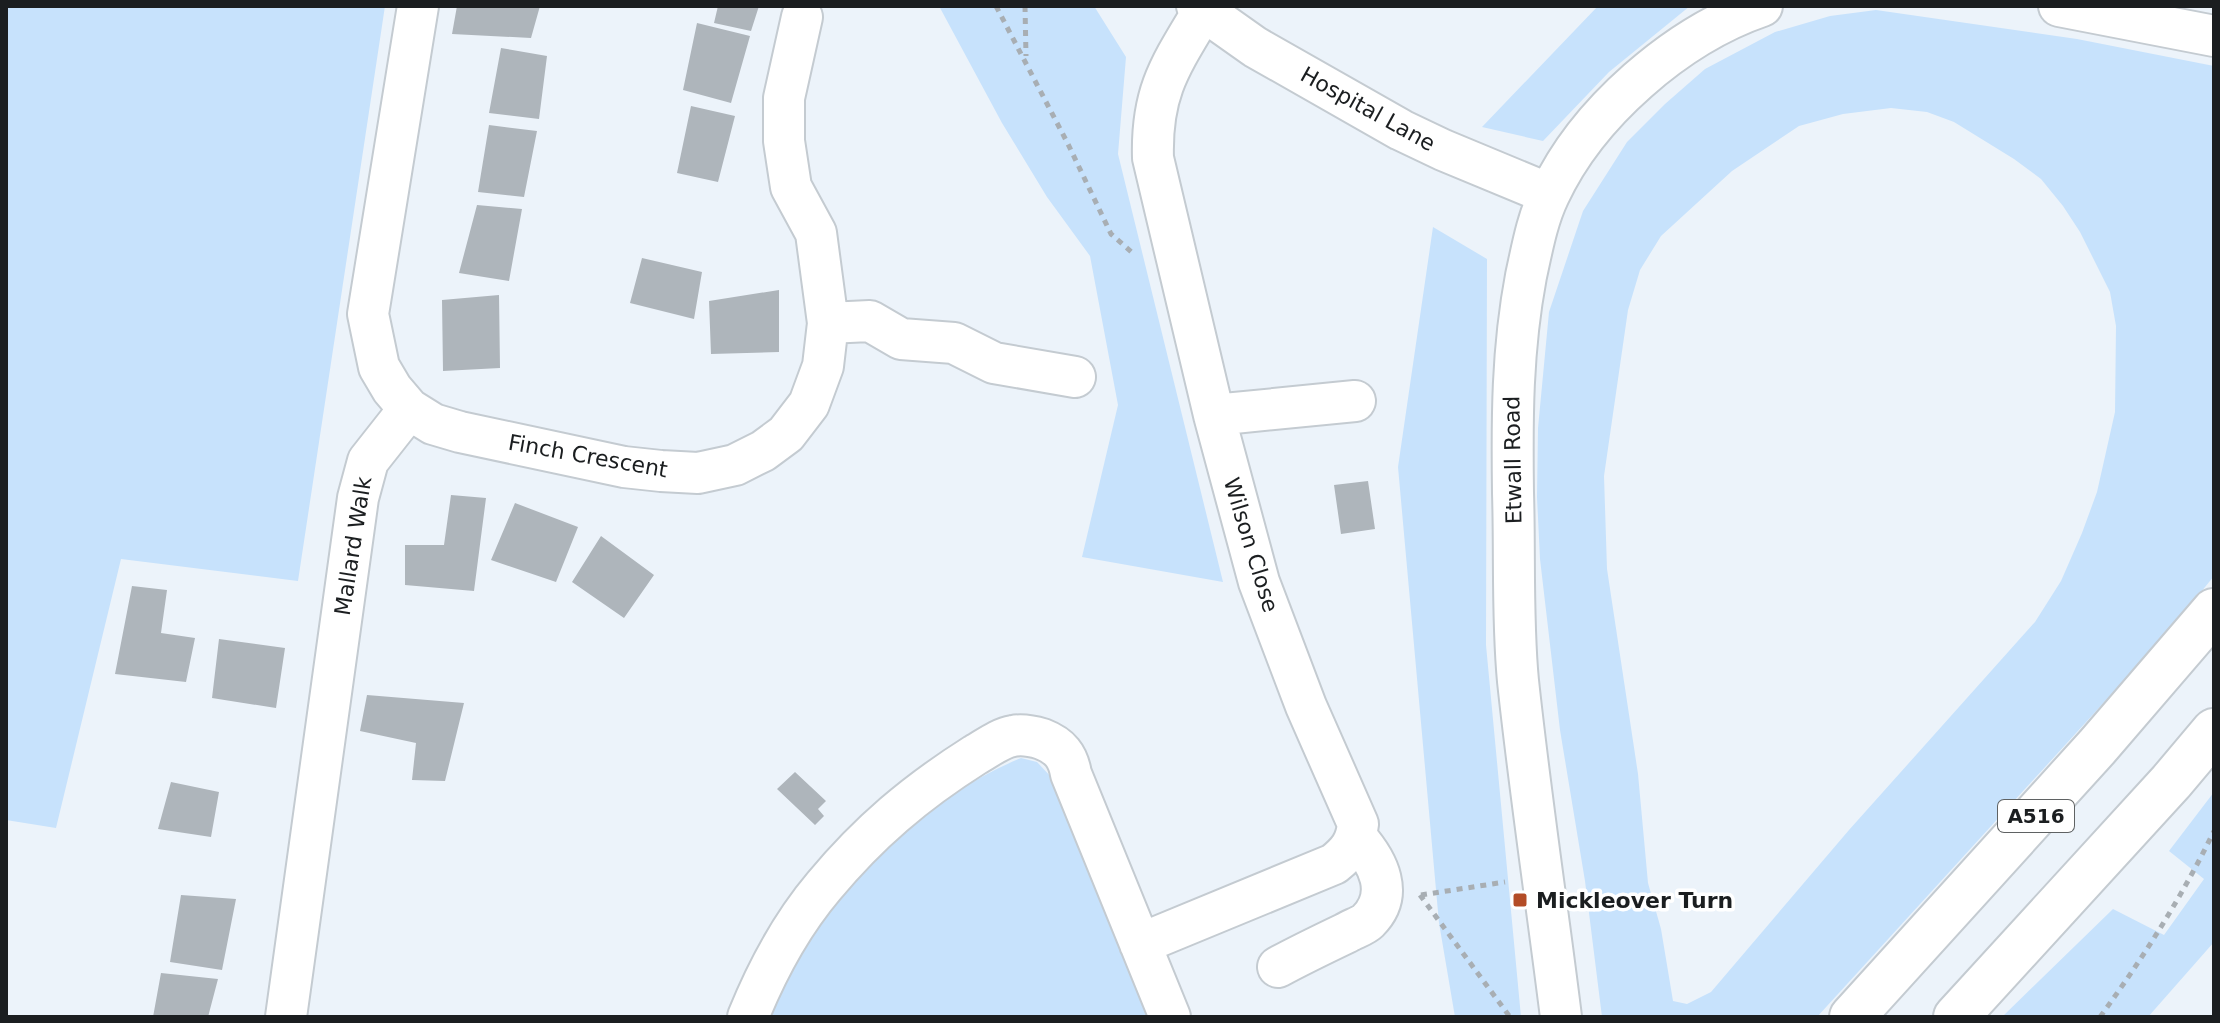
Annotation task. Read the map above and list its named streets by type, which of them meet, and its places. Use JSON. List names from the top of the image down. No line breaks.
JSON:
{"streets":{"highway":["A516"],"street":["Hospital Lane","Finch Crescent","Etwall Road","Wilson Close","Mallard Walk"]},"crossings":[["Hospital Lane","Etwall Road"],["Hospital Lane","Wilson Close"],["Finch Crescent","Mallard Walk"]],"places":{"transit":["Mickleover Turn"]}}
